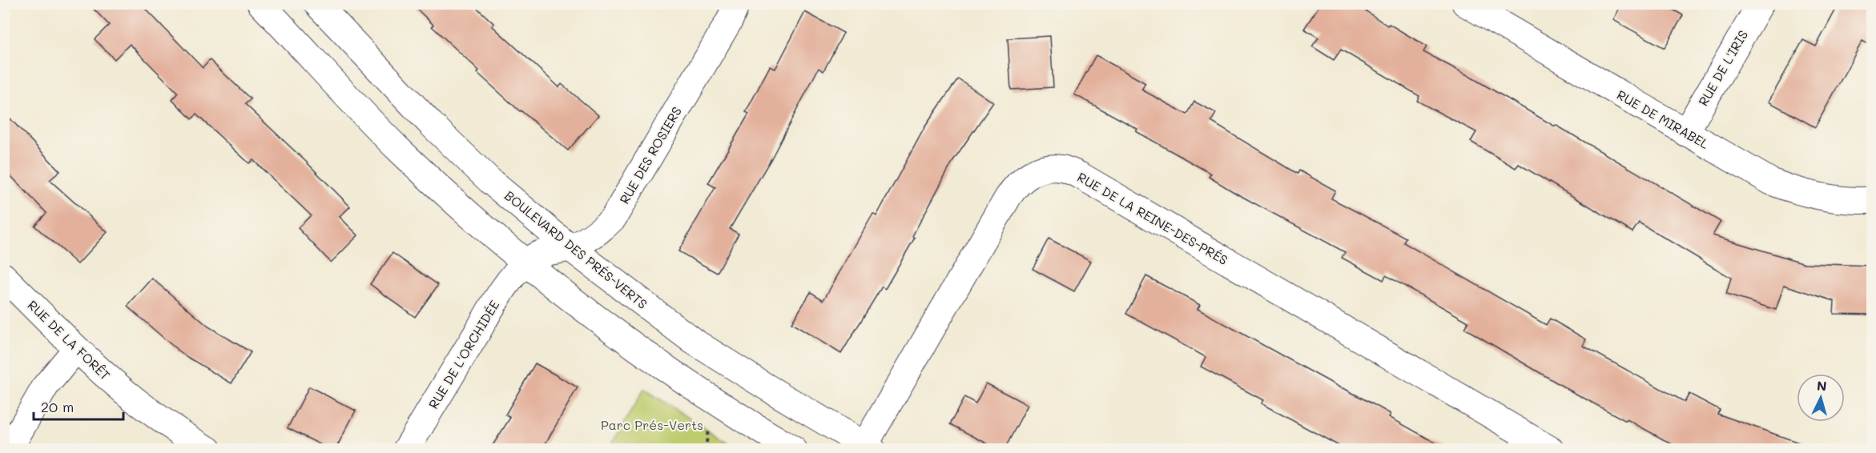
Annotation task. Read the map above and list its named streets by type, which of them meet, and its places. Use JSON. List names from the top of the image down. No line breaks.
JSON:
{"streets":{"street":["RUE DE L'IRIS","RUE DE MIRABEL","RUE DES ROSIERS","RUE DE LA REINE-DES-PRÉS","BOULEVARD DES PRÉS-VERTS","RUE DE LA FORÊT","RUE DE L'ORCHIDÉE"]},"crossings":[["RUE DE L'IRIS","RUE DE MIRABEL"],["RUE DES ROSIERS","BOULEVARD DES PRÉS-VERTS"],["RUE DES ROSIERS","RUE DE L'ORCHIDÉE"],["RUE DE LA REINE-DES-PRÉS","BOULEVARD DES PRÉS-VERTS"]],"parks":["Parc Prés-Verts"],"scale_bar":"20 m","north":"top"}
